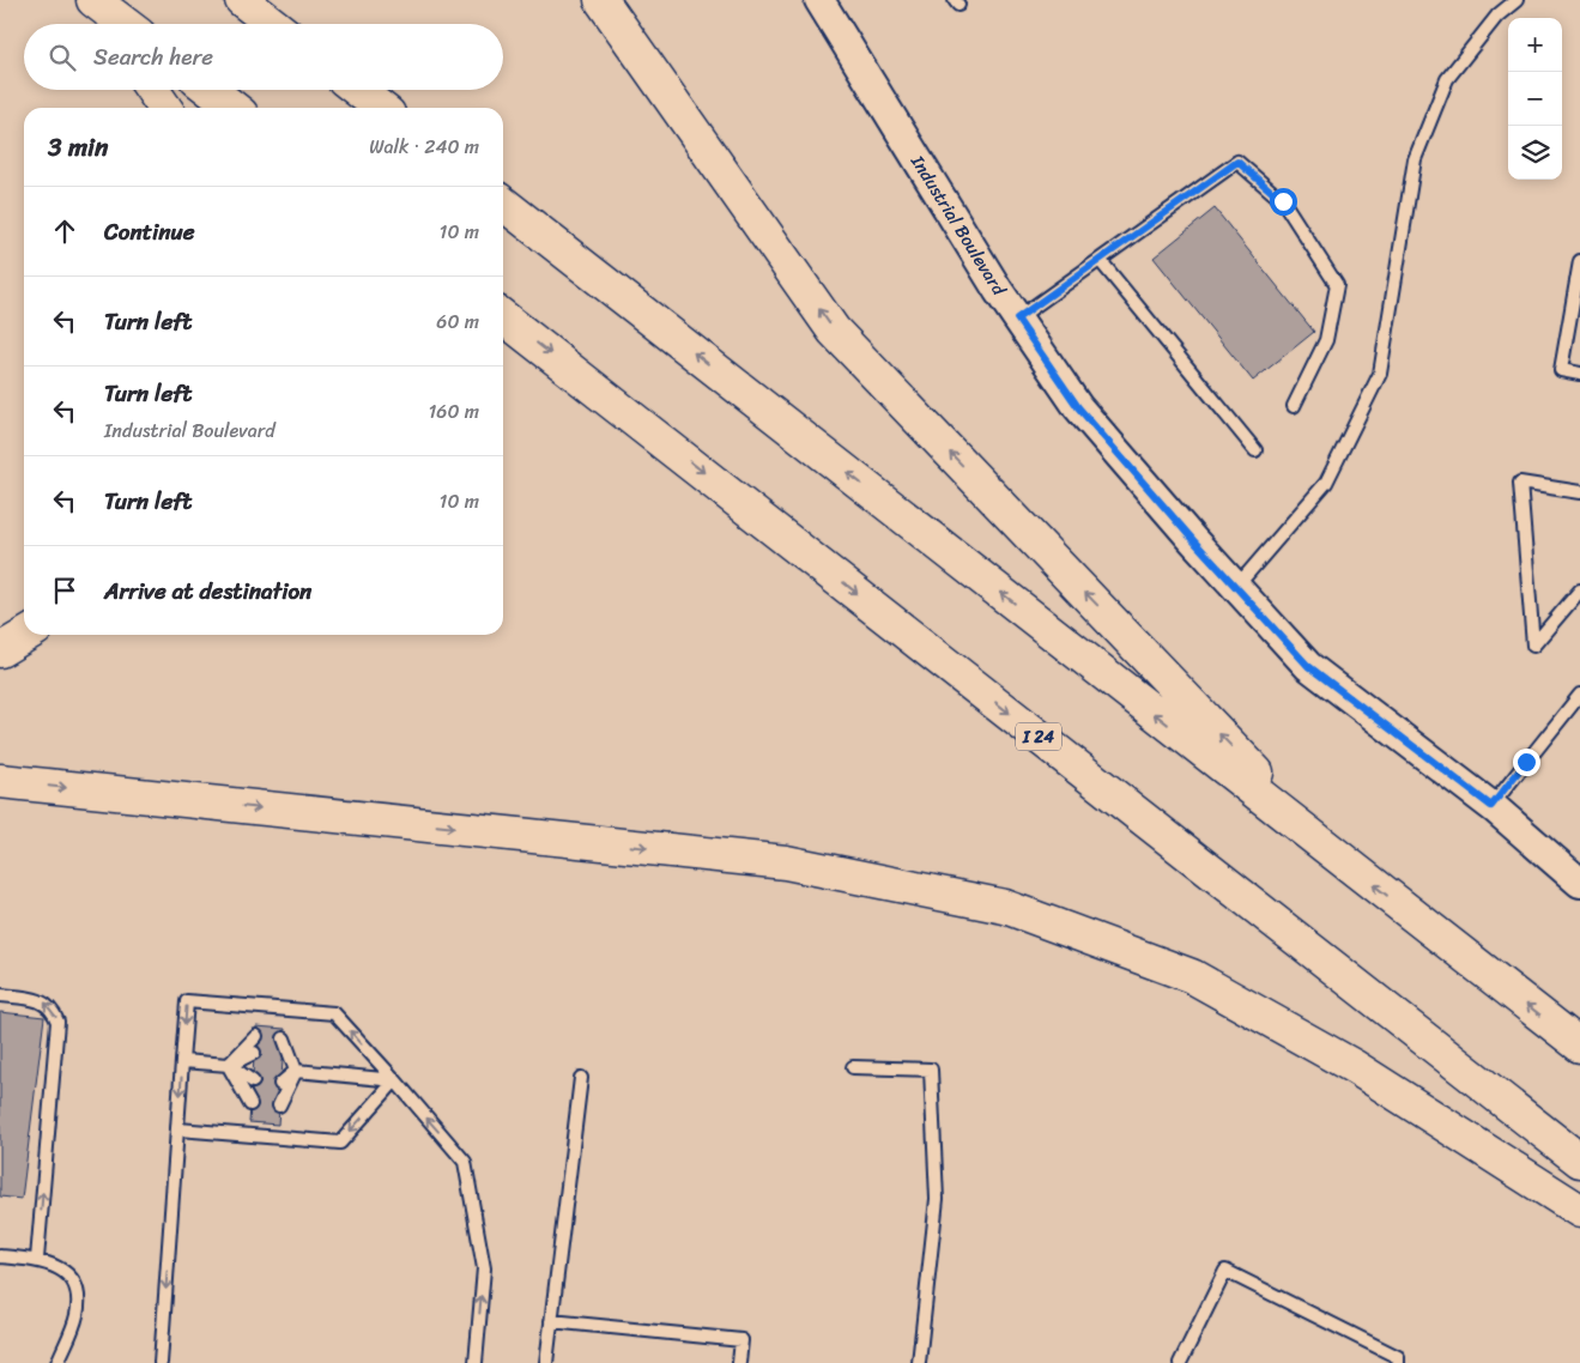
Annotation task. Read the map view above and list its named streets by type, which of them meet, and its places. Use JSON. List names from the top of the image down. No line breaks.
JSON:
{"streets":{"highway":["I 24"],"street":["Industrial Boulevard"]},"page":{"map_buttons":["+","−"],"search":"Search here","heading":["3 min","Walk · 240 m"],"list":[["Continue","10 m"],["Turn left","60 m"],["Turn left","Industrial Boulevard","160 m"],["Turn left","10 m"],"Arrive at destination"]}}
